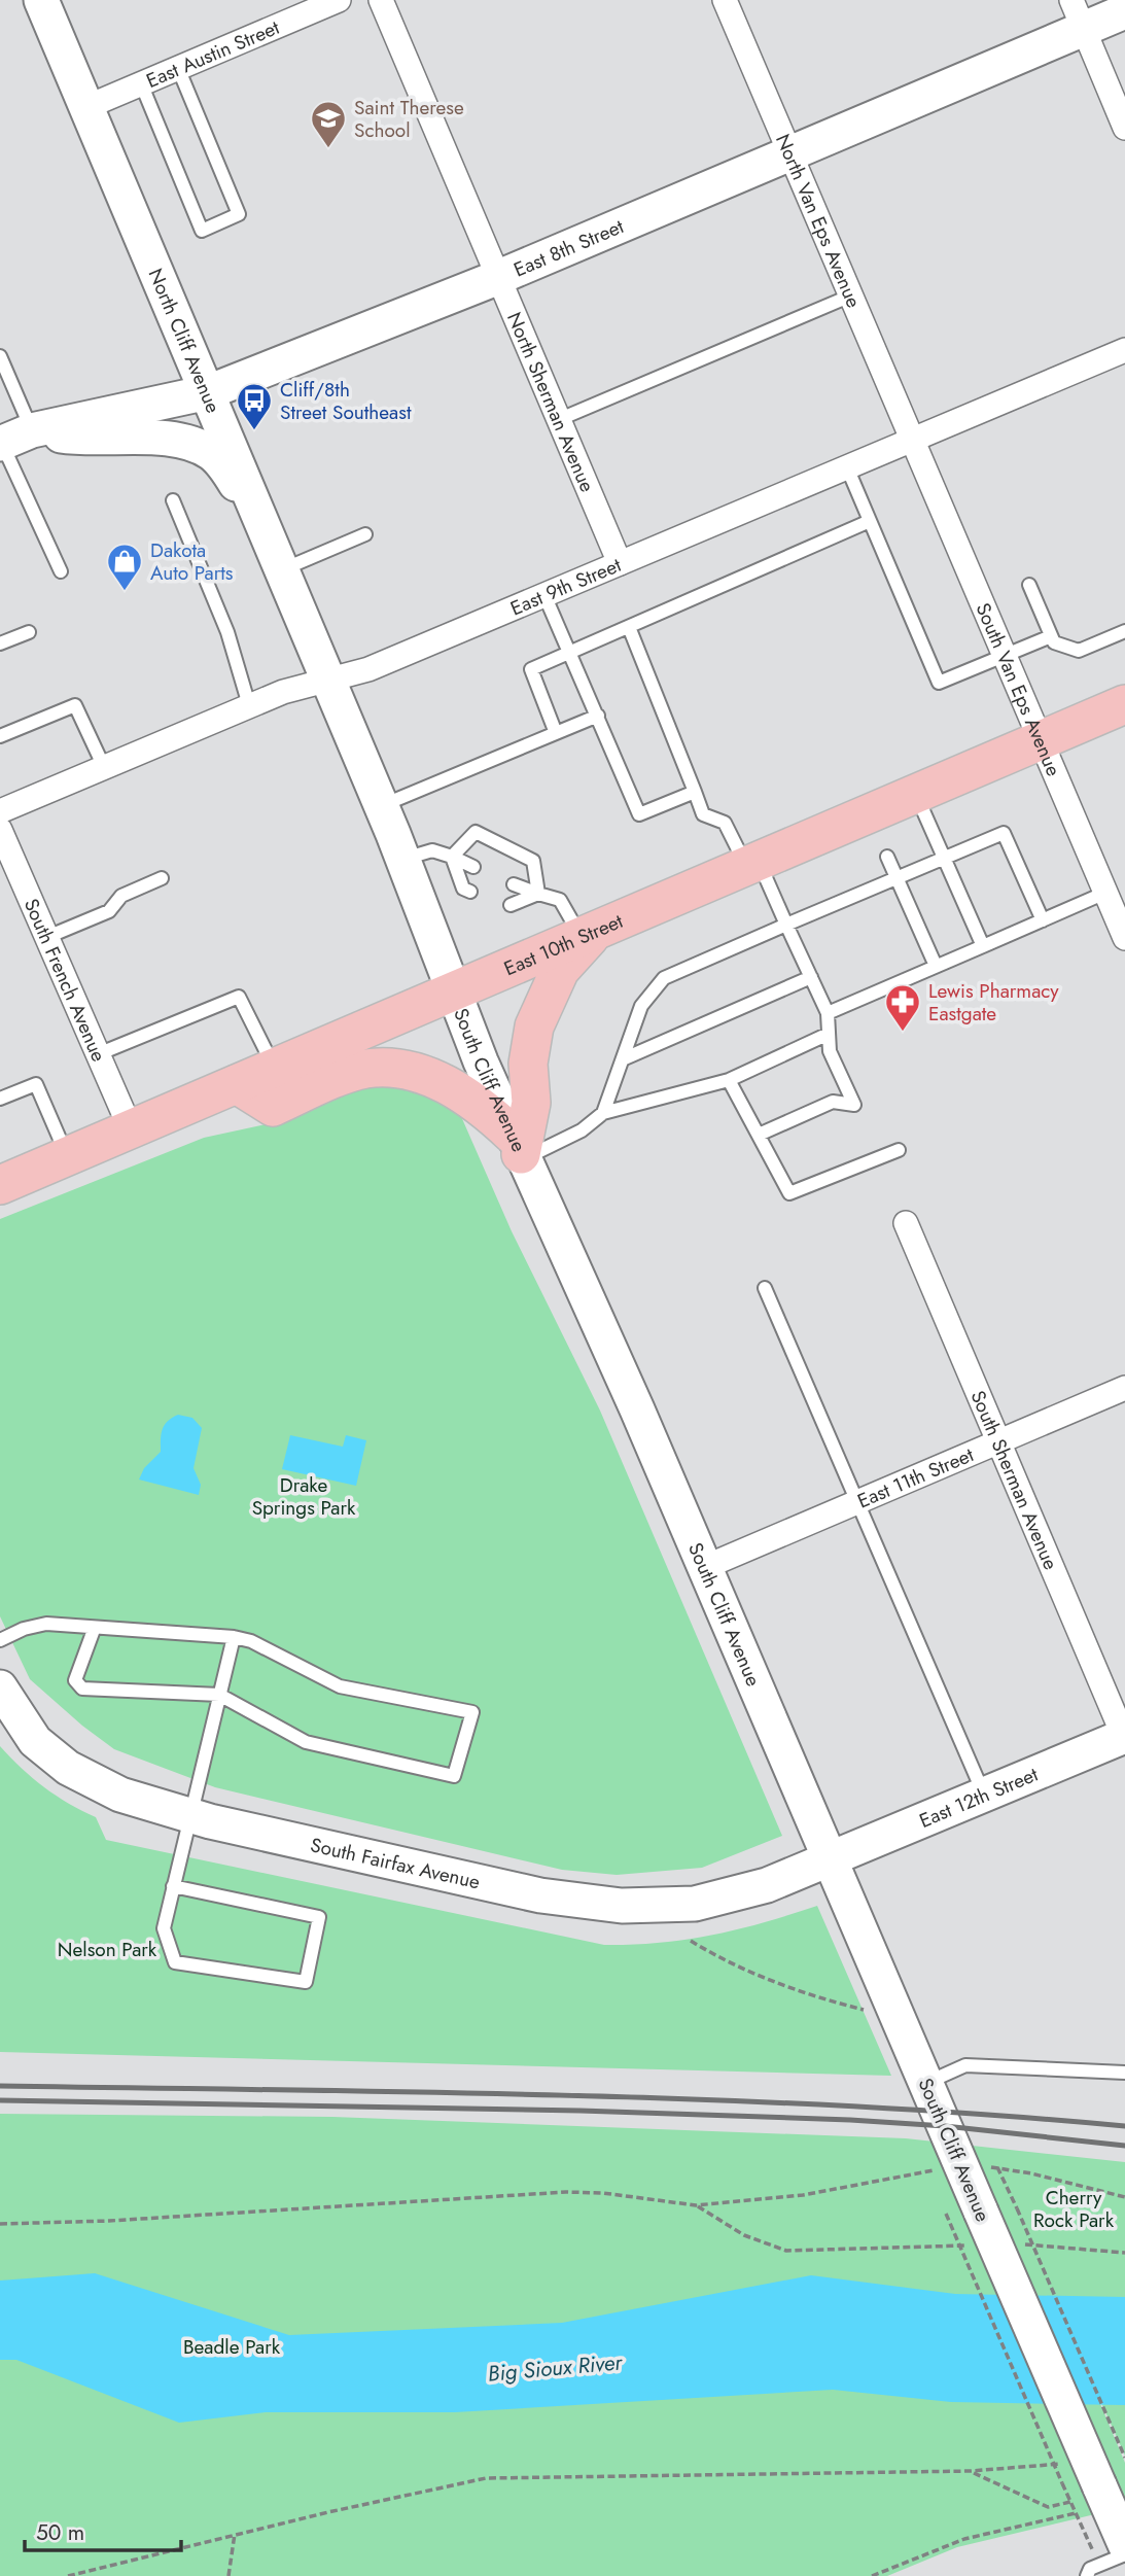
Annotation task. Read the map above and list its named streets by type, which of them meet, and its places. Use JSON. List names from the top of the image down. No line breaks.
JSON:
{"streets":{"main road":["East 8th Street","North Cliff Avenue","East 10th Street","South Cliff Avenue","East 12th Street","South Fairfax Avenue"],"street":["East Austin Street","North Van Eps Avenue","North Sherman Avenue","East 9th Street","South Van Eps Avenue","South French Avenue","East 11th Street","South Sherman Avenue"]},"crossings":[["East Austin Street","North Cliff Avenue"],["North Van Eps Avenue","East 8th Street"],["North Van Eps Avenue","East 9th Street"],["North Van Eps Avenue","South Van Eps Avenue"],["East 8th Street","North Cliff Avenue"],["East 8th Street","North Sherman Avenue"],["North Cliff Avenue","East 9th Street"],["North Cliff Avenue","South Cliff Avenue"],["North Sherman Avenue","East 9th Street"],["East 9th Street","South Van Eps Avenue"],["East 9th Street","South Cliff Avenue"],["South Van Eps Avenue","East 10th Street"],["East 10th Street","South French Avenue"],["East 10th Street","South Cliff Avenue"],["South Cliff Avenue","East 11th Street"],["South Cliff Avenue","East 12th Street"],["South Cliff Avenue","South Fairfax Avenue"],["East 11th Street","South Sherman Avenue"],["South Sherman Avenue","East 12th Street"],["East 12th Street","South Fairfax Avenue"]],"water":["Big Sioux River"],"parks":["Drake Springs Park","Nelson Park","Cherry Rock Park","Beadle Park"],"places":{"school or university":["Saint Therese School"],"bus stop":["Cliff/8th Street Southeast"],"shop":["Dakota Auto Parts"],"pharmacy":["Lewis Pharmacy Eastgate"]},"scale_bar":"50 m"}
